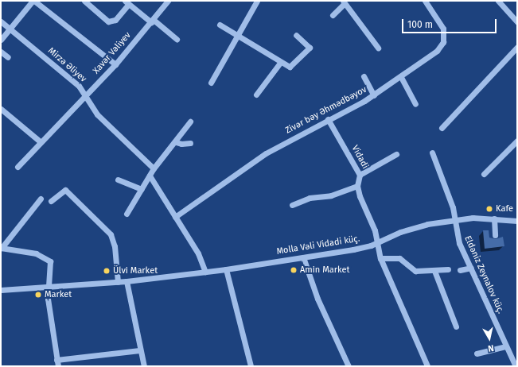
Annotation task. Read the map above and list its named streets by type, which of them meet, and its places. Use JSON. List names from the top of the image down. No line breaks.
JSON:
{"streets":{"street":["Xavər Vəliyev","Mirzə Əliyev","Zivər bəy Əhmədbəyov","Vidadi","Molla Vəli Vidadi küç.","Eldəniz Zeynalov küç."]},"crossings":[["Xavər Vəliyev","Mirzə Əliyev"],["Zivər bəy Əhmədbəyov","Vidadi"],["Molla Vəli Vidadi küç.","Eldəniz Zeynalov küç."]],"places":["Kafe","Amin Market","Ülvi Market","Market"],"scale_bar":"100 m","north":"bottom"}
